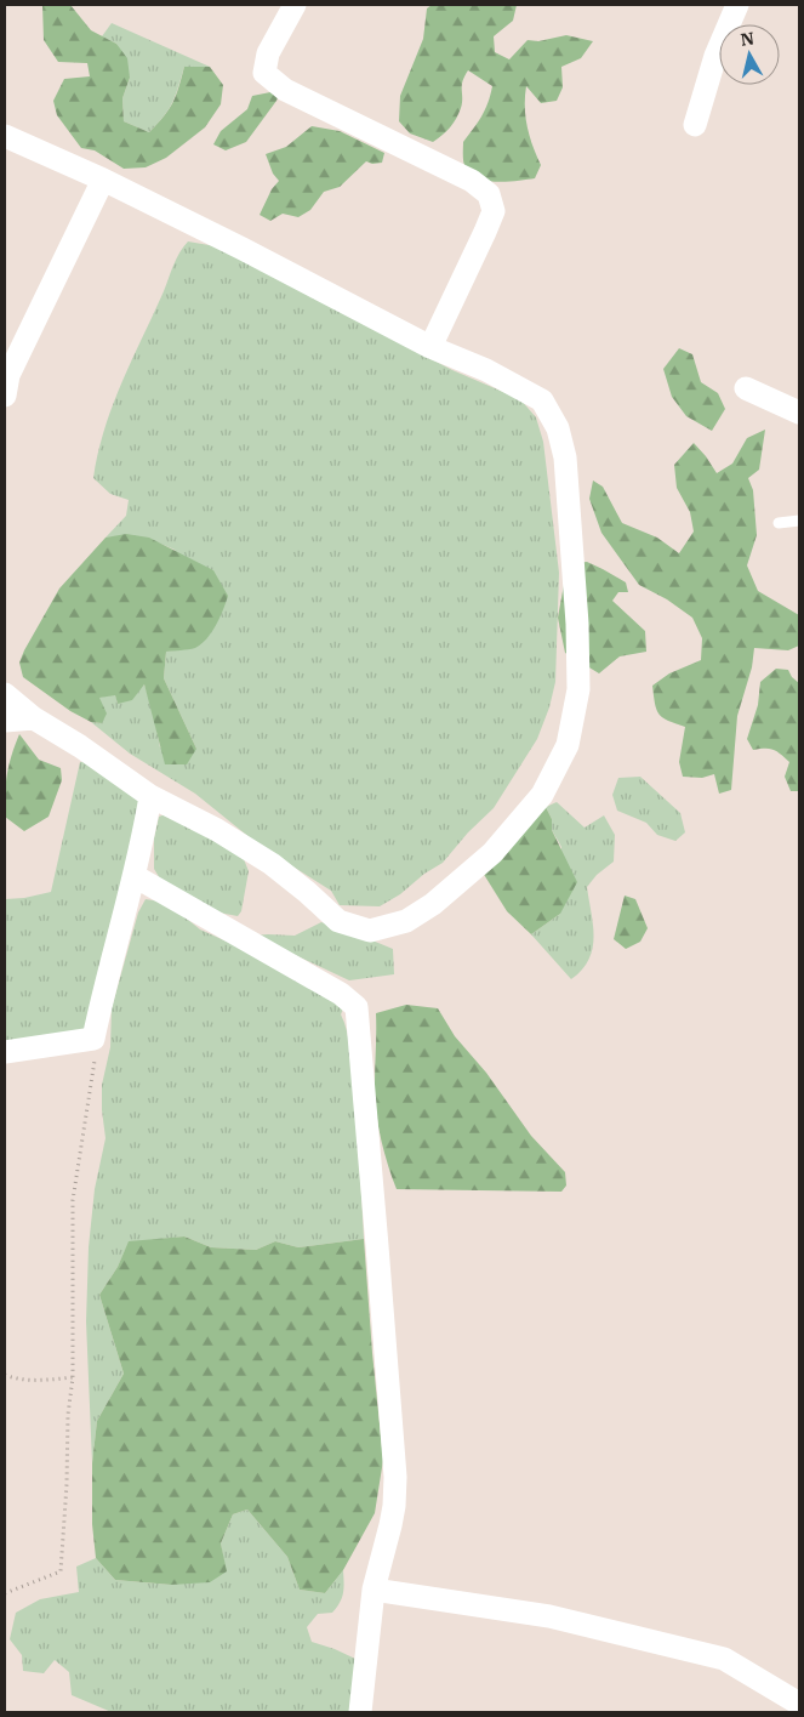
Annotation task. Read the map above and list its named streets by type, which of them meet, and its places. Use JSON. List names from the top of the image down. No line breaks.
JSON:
{"north":"top"}
